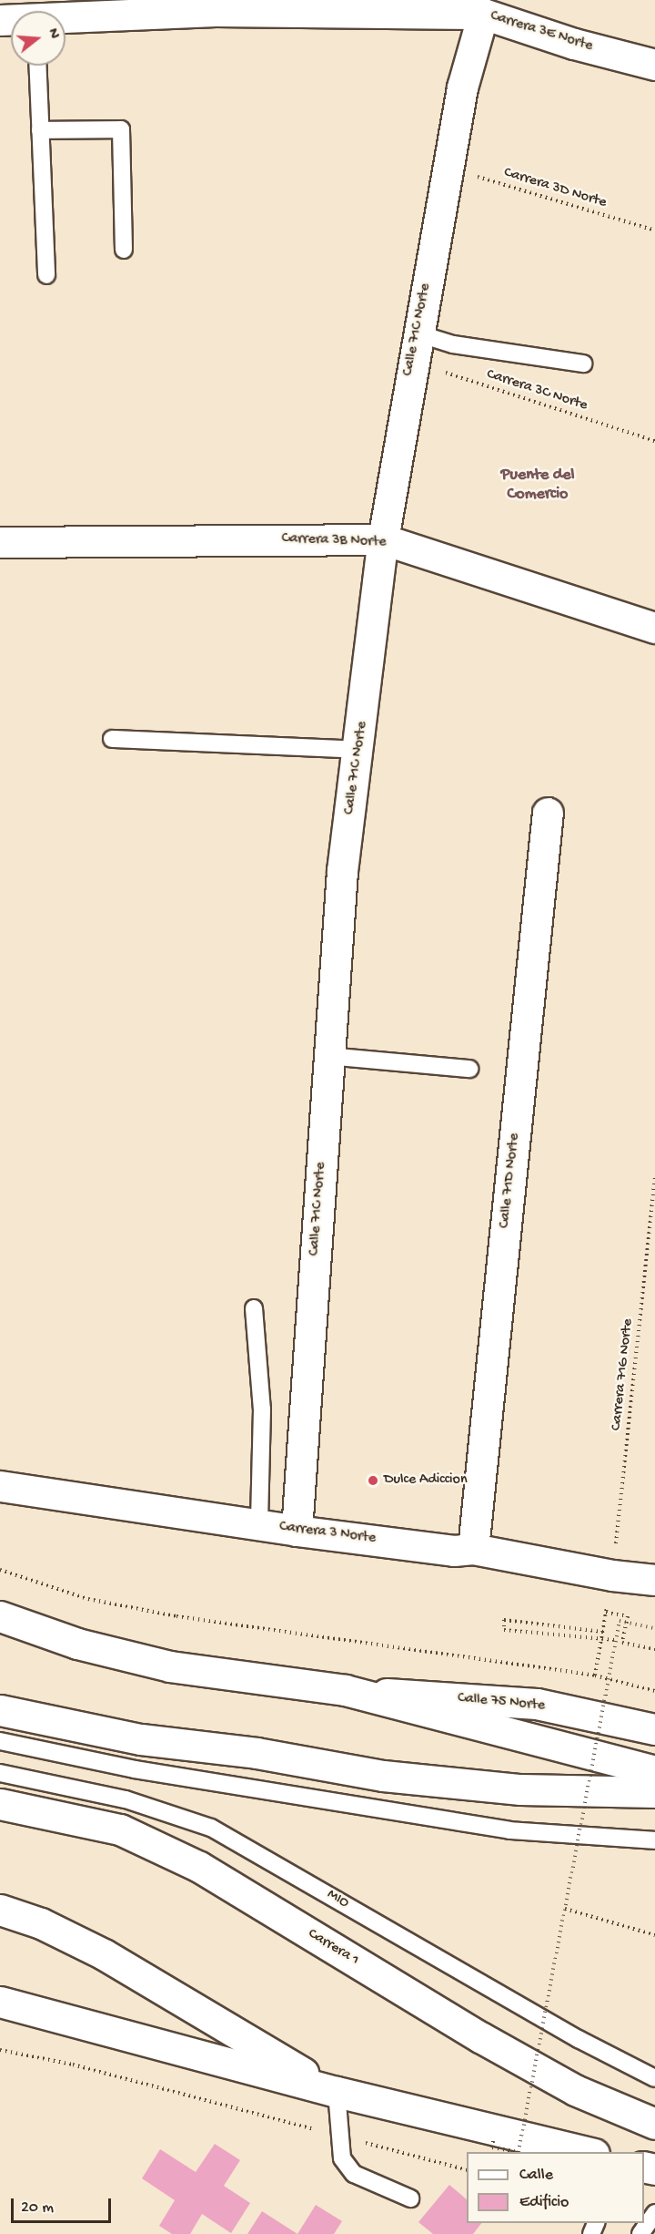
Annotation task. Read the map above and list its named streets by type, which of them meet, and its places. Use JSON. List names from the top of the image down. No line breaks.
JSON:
{"streets":{"main road":["Carrera 3E Norte","Calle 71C Norte","Carrera 3B Norte","Calle 71D Norte","Carrera 3 Norte","Calle 75 Norte","Carrera 1"],"lane":["MIO"],"path":["Carrera 3D Norte","Carrera 3C Norte","Carrera 71G Norte"]},"crossings":[["Carrera 3E Norte","Calle 71C Norte"],["Carrera 3D Norte","Calle 71C Norte"],["Calle 71C Norte","Carrera 3C Norte"],["Calle 71C Norte","Carrera 3B Norte"],["Calle 71C Norte","Carrera 3 Norte"],["Calle 71D Norte","Carrera 3 Norte"],["Carrera 71G Norte","Carrera 3 Norte"]],"districts":["Puente del Comercio"],"places":["Dulce Adiccion"],"legend":["Calle","Edificio"],"scale_bar":"20 m","north":"right"}
